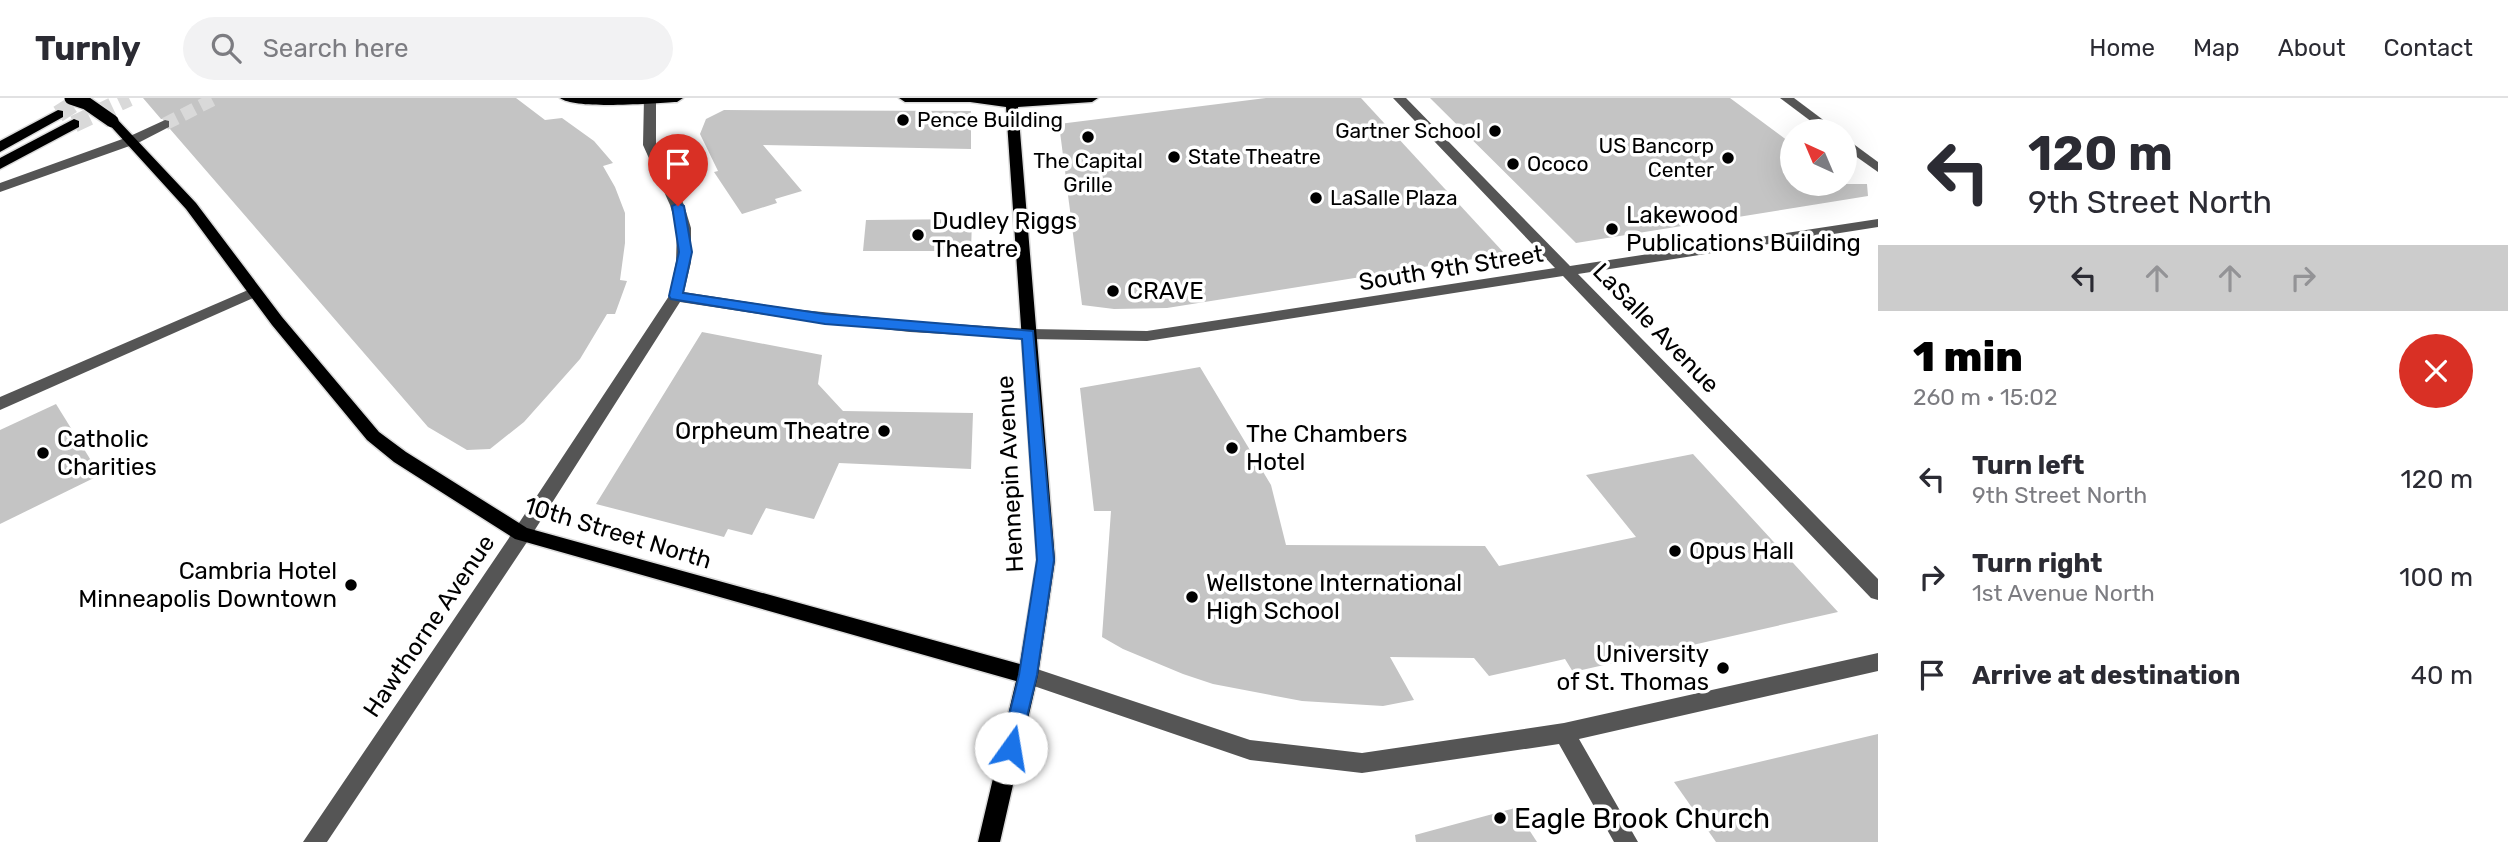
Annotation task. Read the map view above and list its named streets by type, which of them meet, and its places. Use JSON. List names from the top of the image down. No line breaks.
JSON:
{"streets":{"main road":["Hennepin Avenue","10th Street North"],"street":["South 9th Street","LaSalle Avenue","Hawthorne Avenue"]},"crossings":[["South 9th Street","LaSalle Avenue"],["South 9th Street","Hennepin Avenue"],["South 9th Street","Hawthorne Avenue"],["Hennepin Avenue","10th Street North"],["10th Street North","Hawthorne Avenue"]],"places":["Pence Building","Gartner School","The Capital Grille","State Theatre","US Bancorp Center","Ococo","LaSalle Plaza","Lakewood Publications Building","Dudley Riggs Theatre","CRAVE","Orpheum Theatre","The Chambers Hotel","Catholic Charities","Opus Hall","Cambria Hotel Minneapolis Downtown","Wellstone International High School","University of St. Thomas","Eagle Brook Church"],"north":"top left","page":{"header":"Turnly","search":"Search here","nav":["Home","Map","About","Contact"],"turn":["120 m","9th Street North"],"heading":["1 min","260 m · 15:02"],"list":[{"name":"Turn left","note":"9th Street North","value":"120 m"},{"name":"Turn right","note":"1st Avenue North","value":"100 m"},{"name":"Arrive at destination","value":"40 m"}]}}
